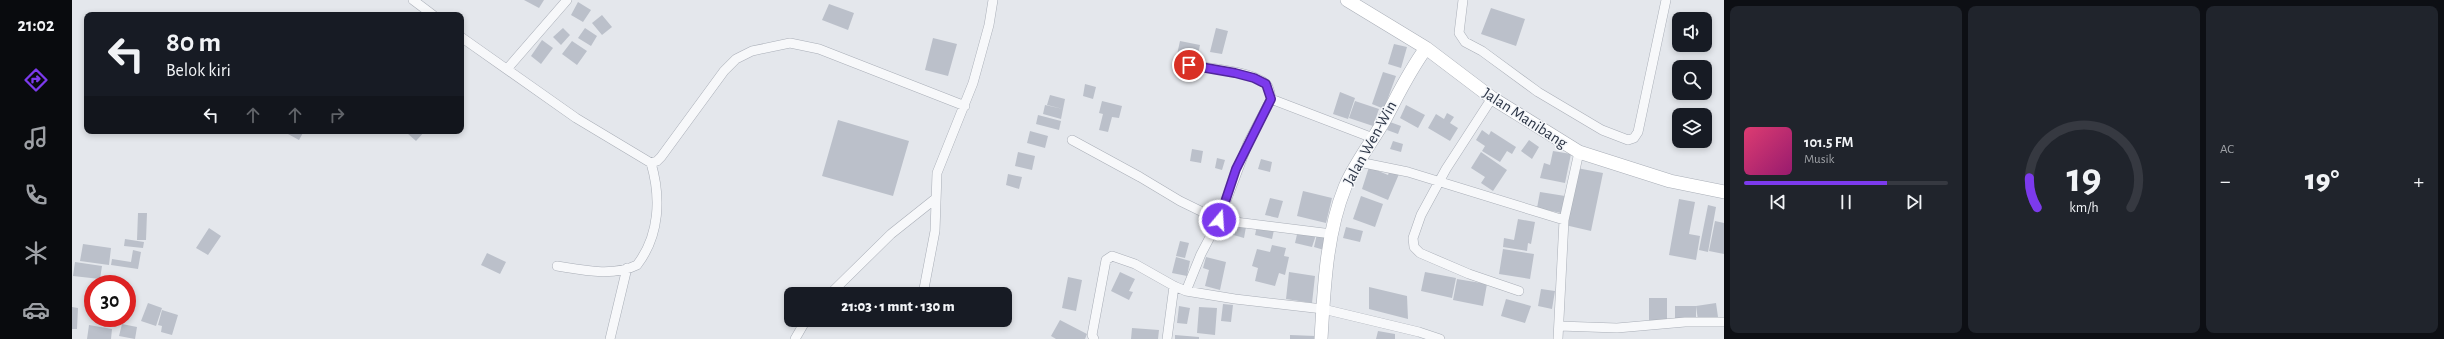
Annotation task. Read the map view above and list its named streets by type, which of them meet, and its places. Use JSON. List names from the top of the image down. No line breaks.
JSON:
{"streets":{"street":["Jalan Manibang","Jalan Wen-Win"]},"crossings":[["Jalan Manibang","Jalan Wen-Win"]],"page":{"tabs":"21:02","tile":"AC","turn":["80 m","Belok kiri"],"song":["101.5 FM","Musik"],"heat":["−","19°","+"],"limit":"30","trip":"21:03 · 1 mnt · 130 m","gauge":["19","km/h"]}}
